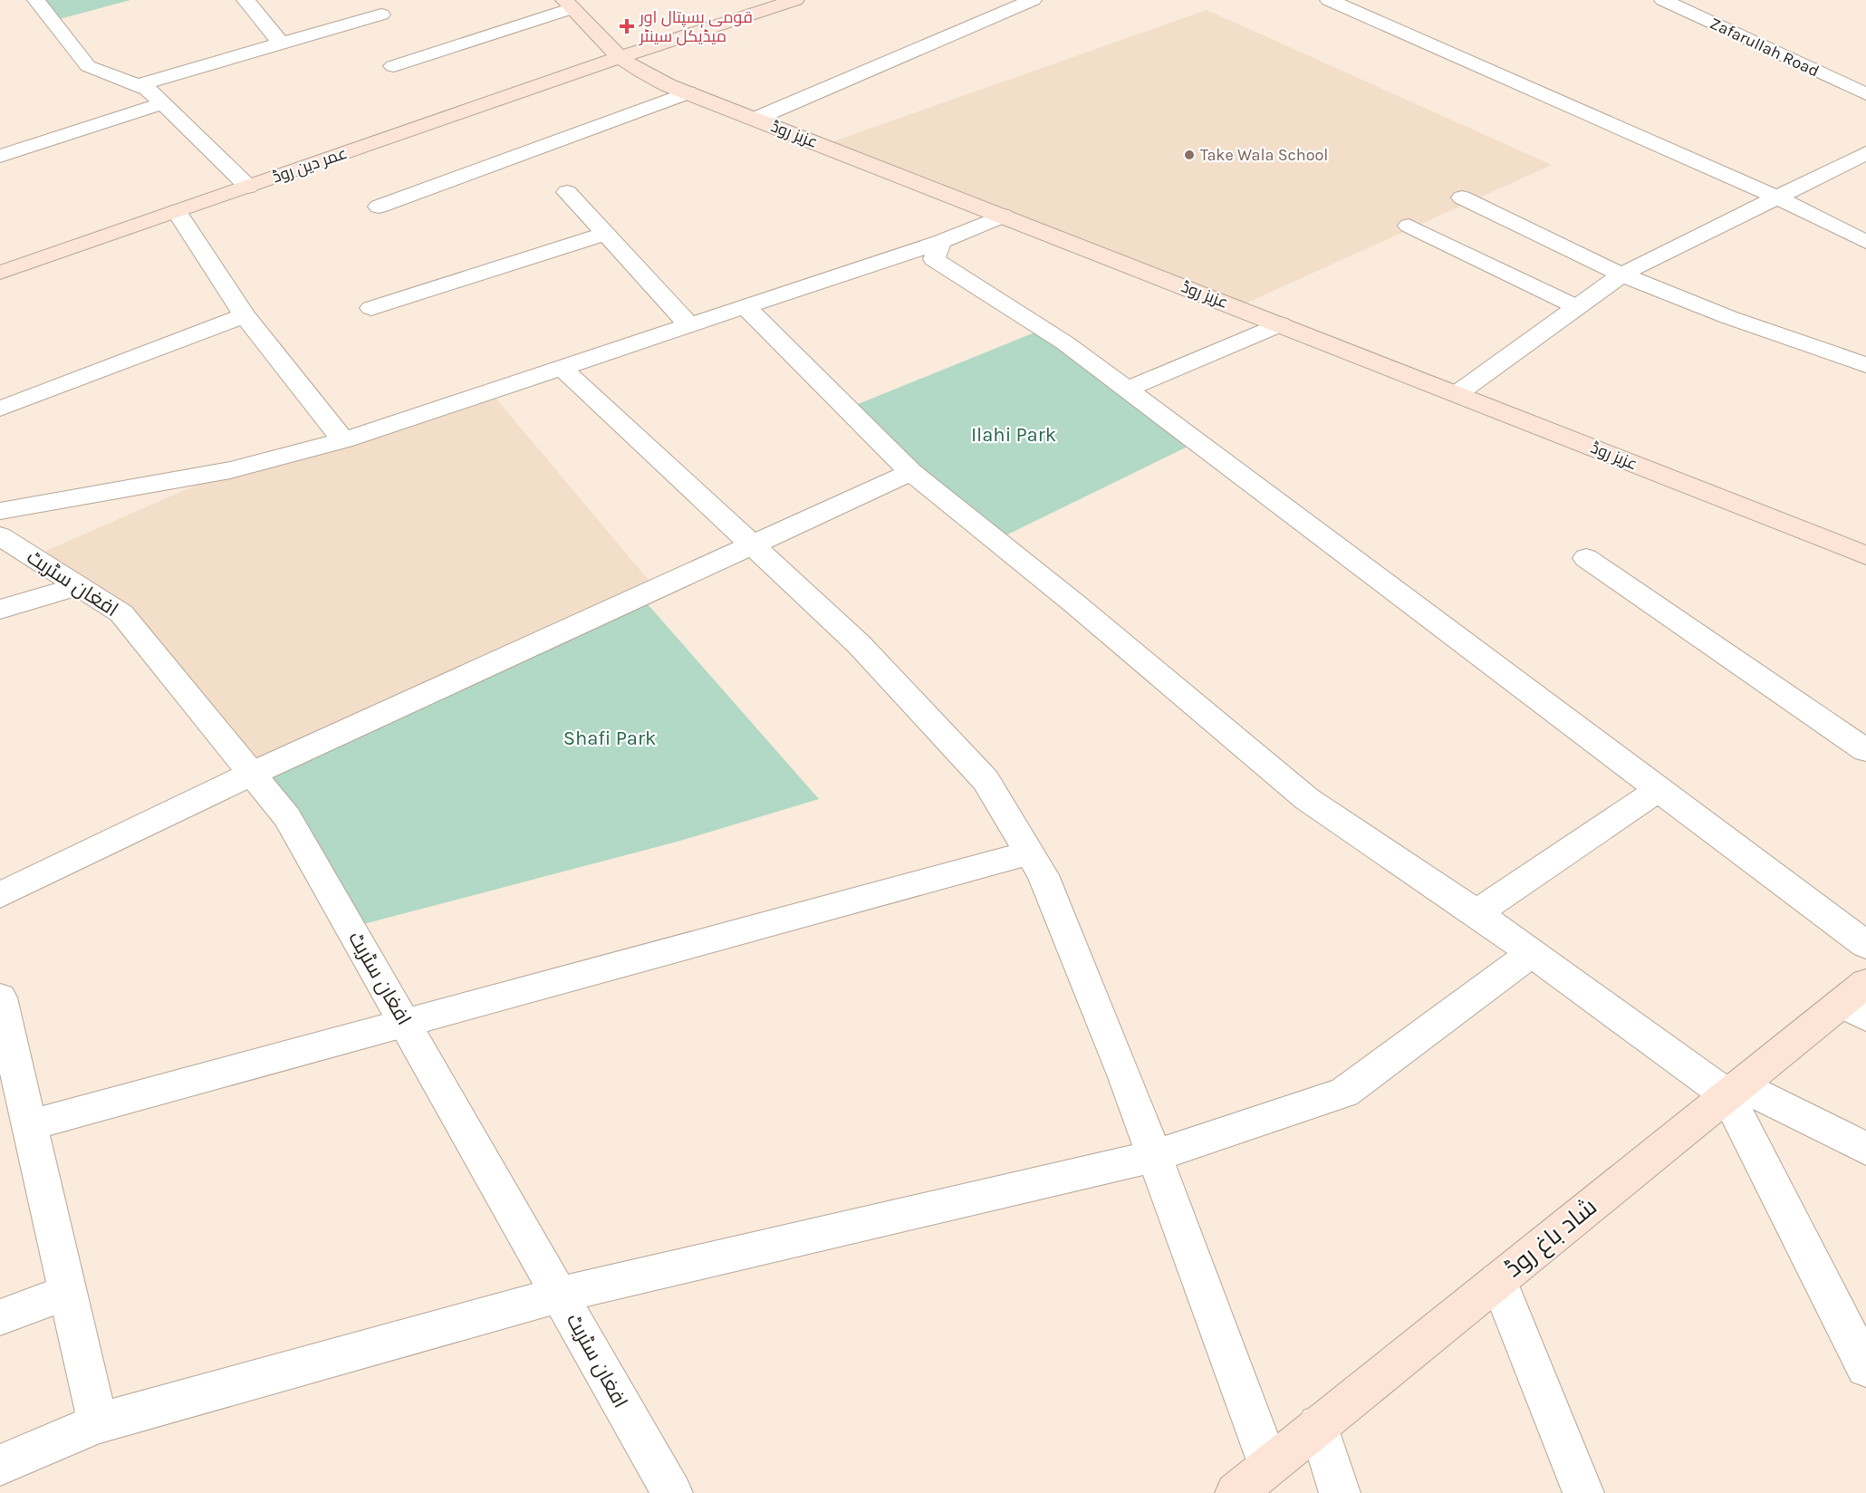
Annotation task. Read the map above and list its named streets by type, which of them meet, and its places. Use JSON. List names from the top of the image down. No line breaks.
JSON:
{"streets":{"main road":["عزیز روڈ","عمر دین روڈ","شاد باغ روڈ"],"street":["Zafarullah Road","افغان سٹریٹ"]},"crossings":[["عزیز روڈ","عمر دین روڈ"]],"parks":["Ilahi Park","Shafi Park"],"places":{"health":["قومی ہسپتال اور میڈیکل سینٹر"],"other":["Take Wala School"]}}
